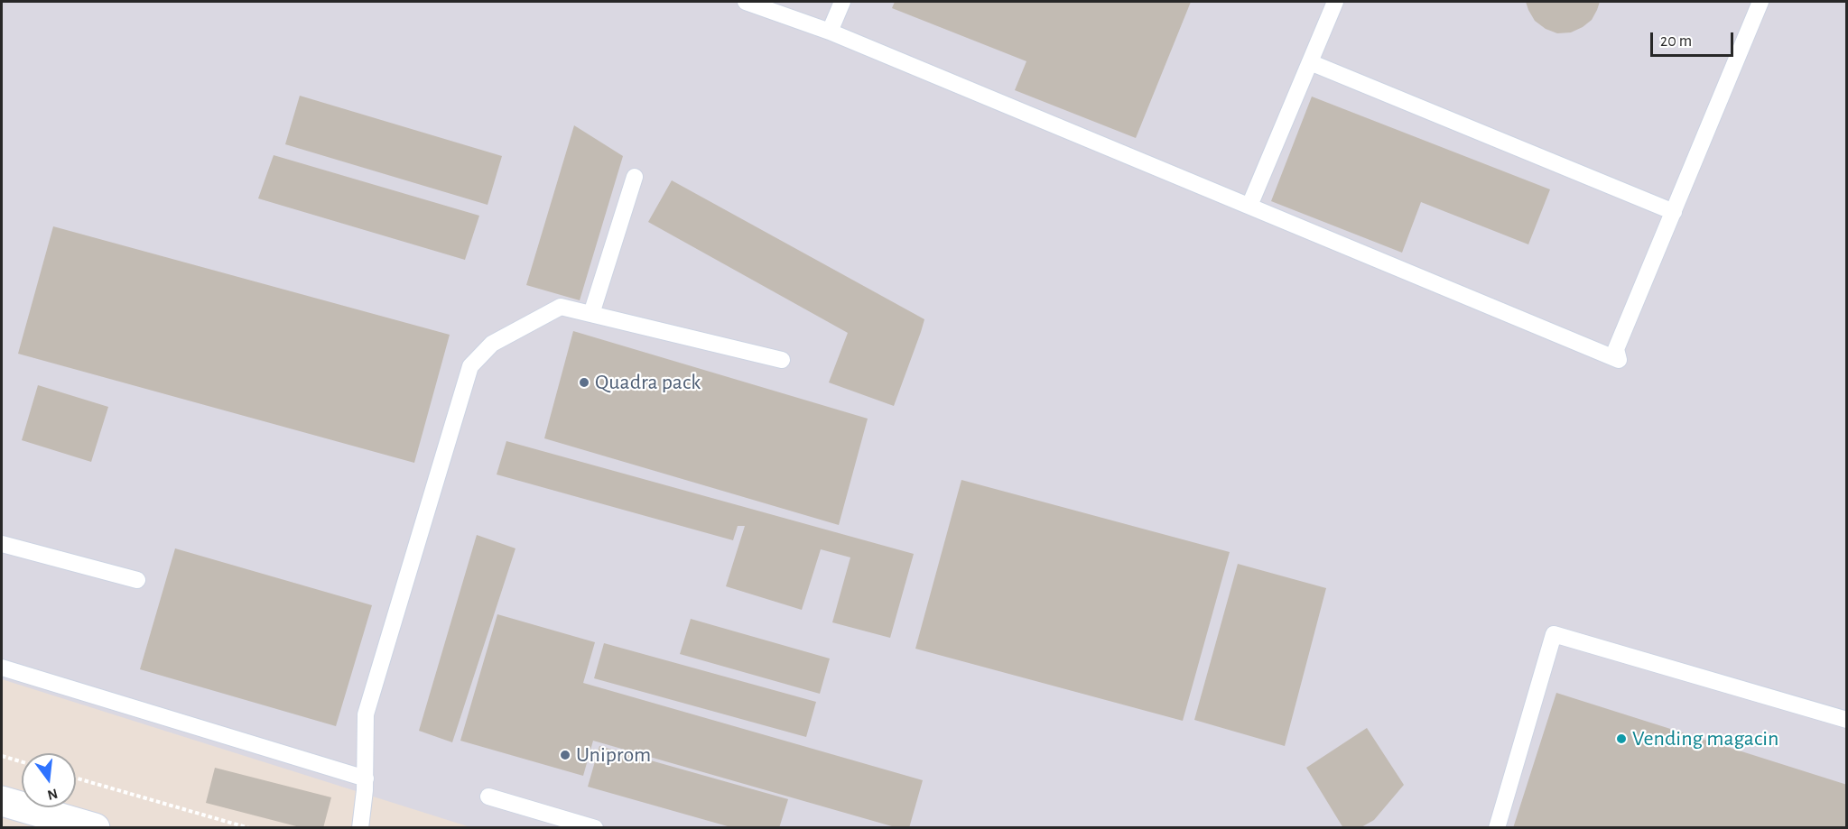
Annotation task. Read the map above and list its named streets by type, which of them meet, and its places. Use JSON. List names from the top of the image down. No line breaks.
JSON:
{"places":["Quadra pack","Vending magacin","Uniprom"],"scale_bar":"20 m","north":"bottom"}
